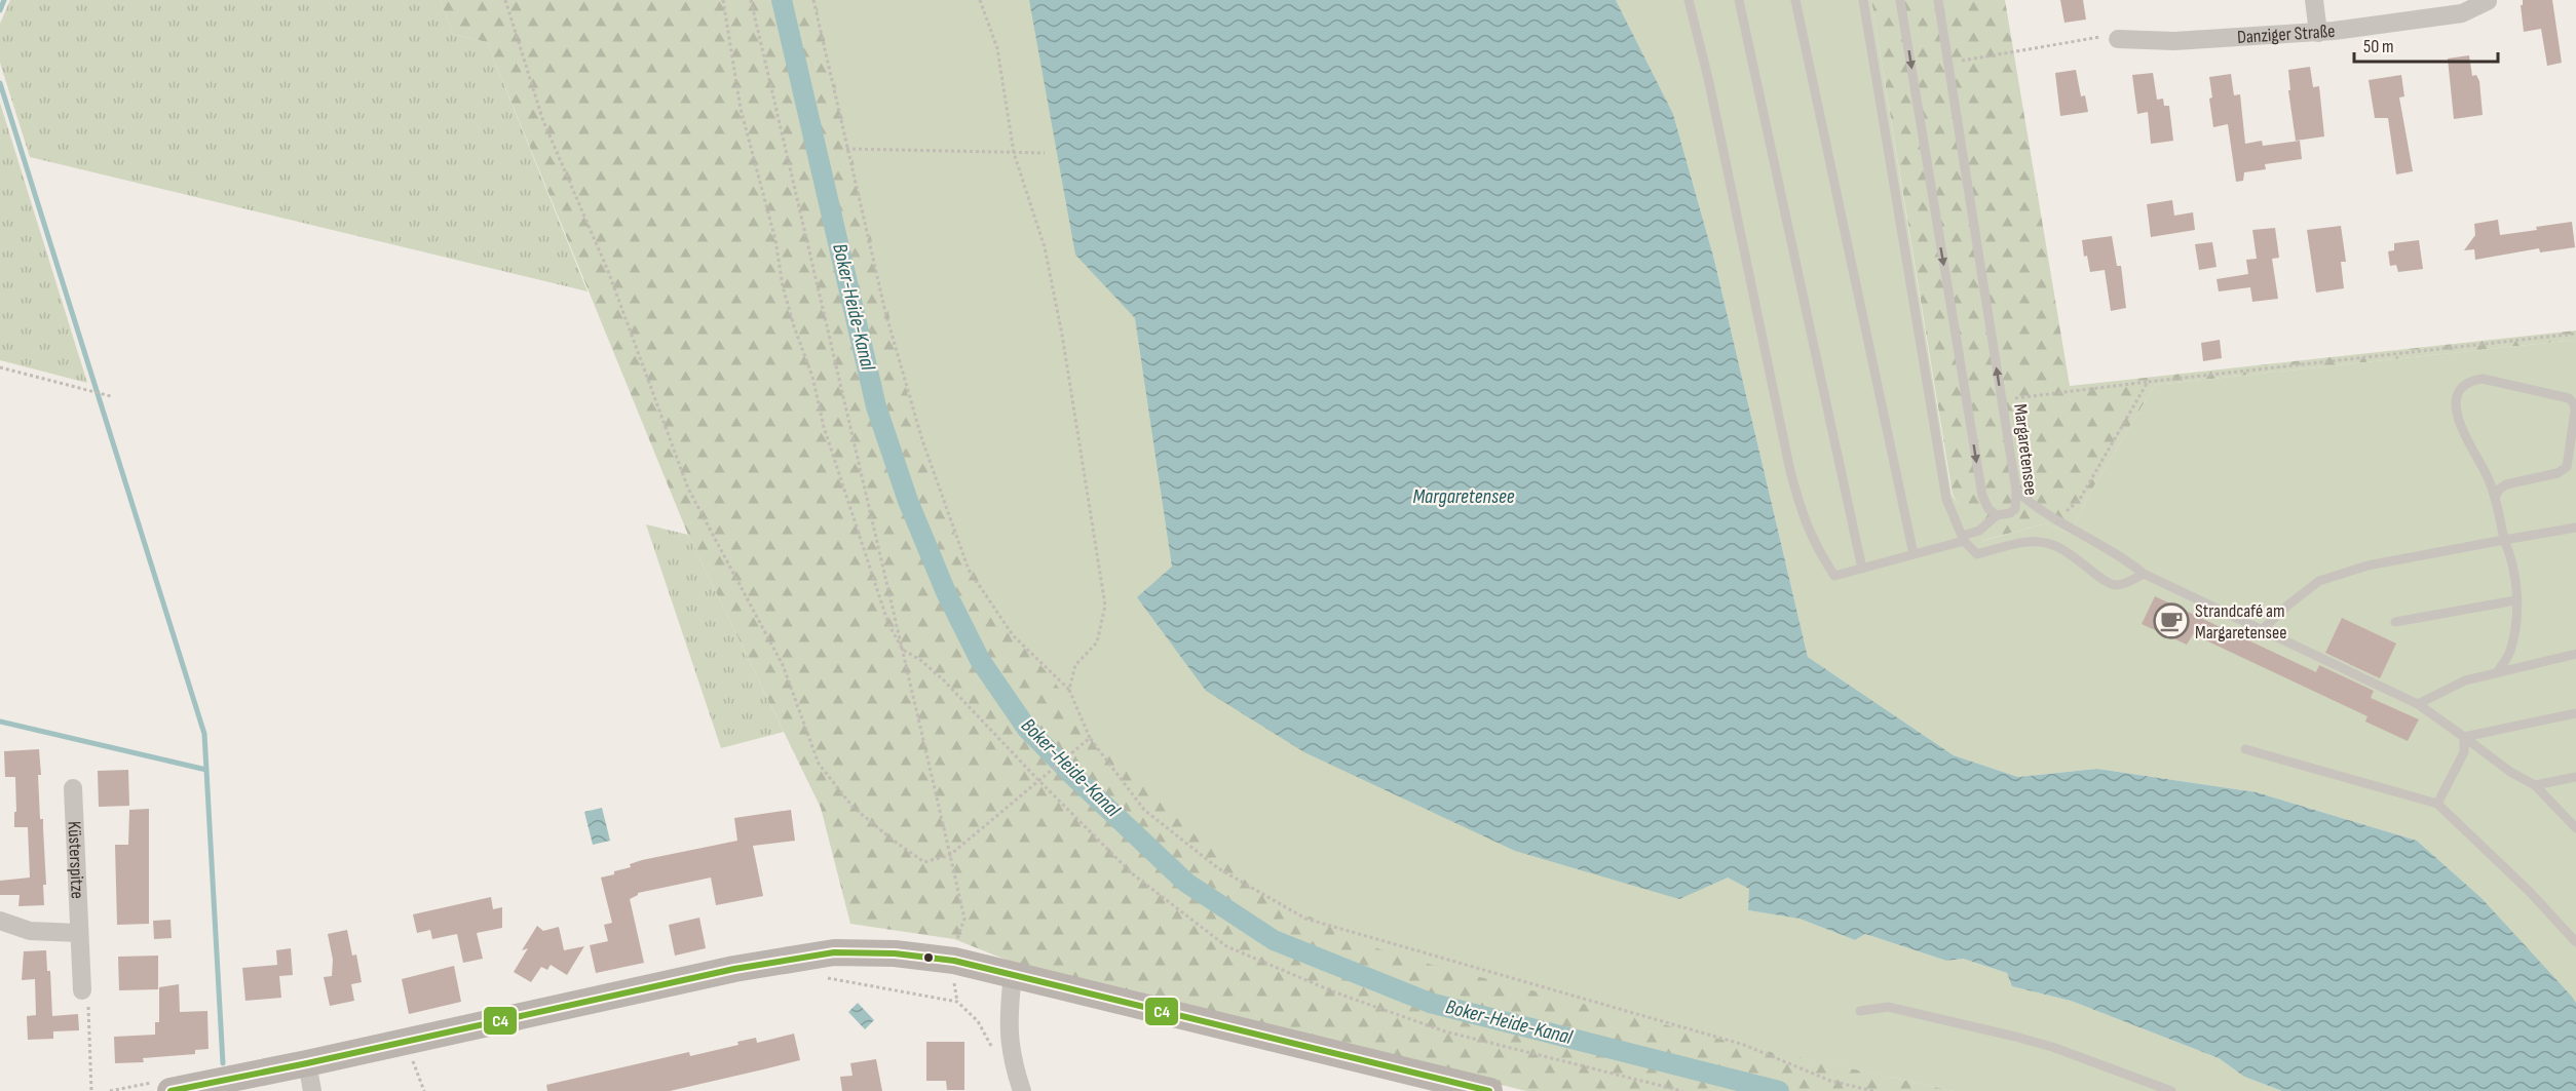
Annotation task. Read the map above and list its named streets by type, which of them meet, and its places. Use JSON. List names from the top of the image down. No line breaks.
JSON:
{"streets":{"street":["Danziger Straße","Küsterspitze"],"lane":["Margaretensee"]},"water":["Boker-Heide-Kanal","Margaretensee"],"places":{"cafe":["Strandcafé am Margaretensee"]},"lines":["transit line C4"],"scale_bar":"50 m"}
